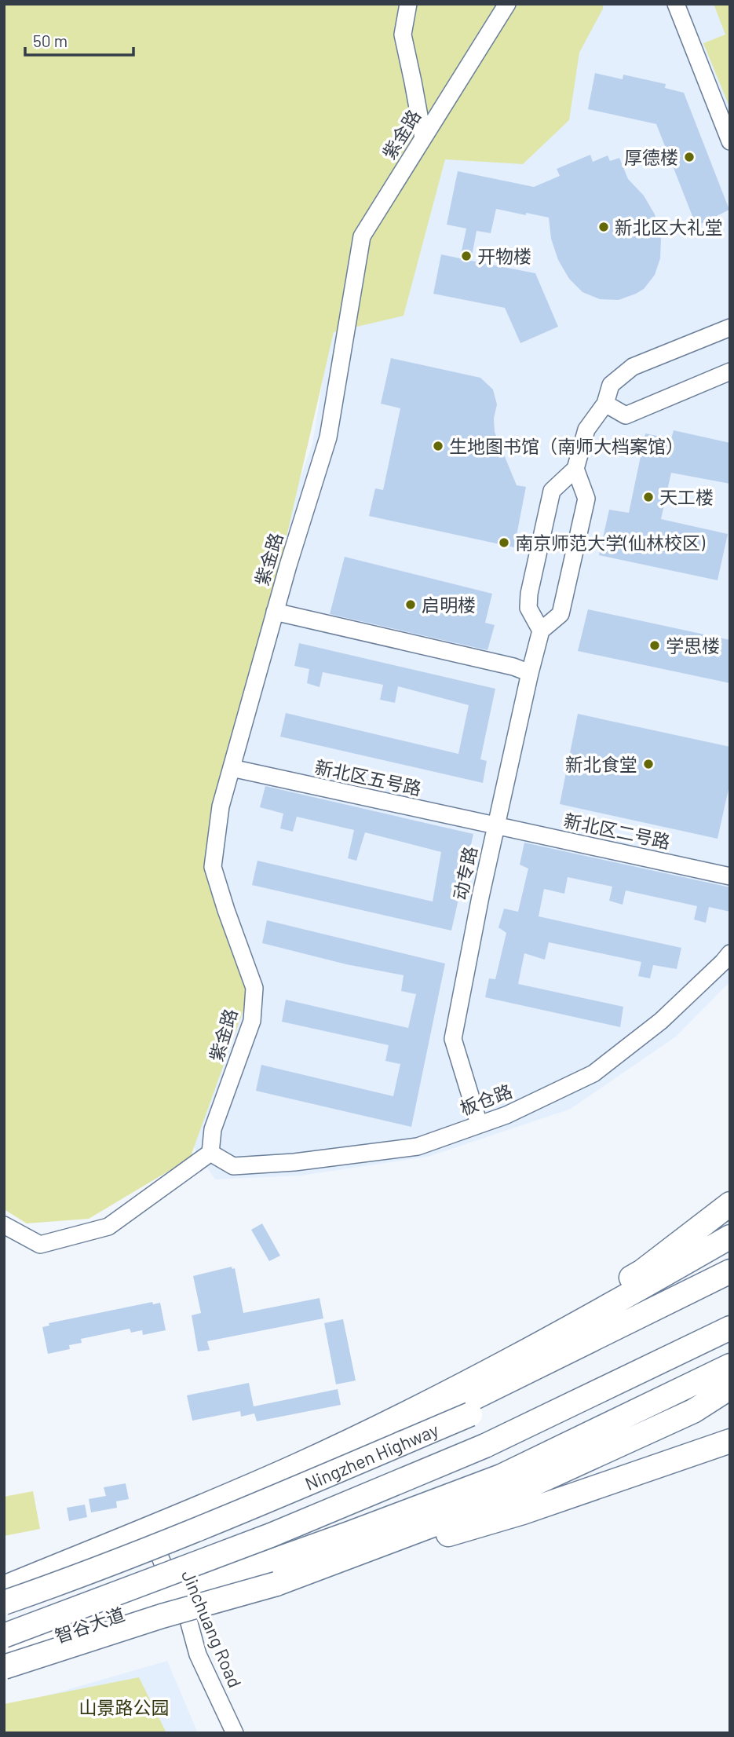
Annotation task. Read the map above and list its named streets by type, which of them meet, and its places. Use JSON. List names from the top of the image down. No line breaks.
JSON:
{"streets":{"highway":["Ningzhen Highway"],"main road":["智谷大道"],"street":["紫金路","新北区五号路","新北区二号路","动专路","板仓路","Jinchuang Road"]},"crossings":[["紫金路","新北区五号路"],["紫金路","板仓路"],["新北区五号路","新北区二号路"],["新北区五号路","动专路"],["新北区二号路","动专路"],["动专路","板仓路"],["智谷大道","Jinchuang Road"]],"parks":["山景路公园"],"places":["厚德楼","新北区大礼堂","开物楼","生地图书馆（南师大档案馆）","天工楼","南京师范大学(仙林校区)","启明楼","学思楼","新北食堂"],"scale_bar":"50 m"}
